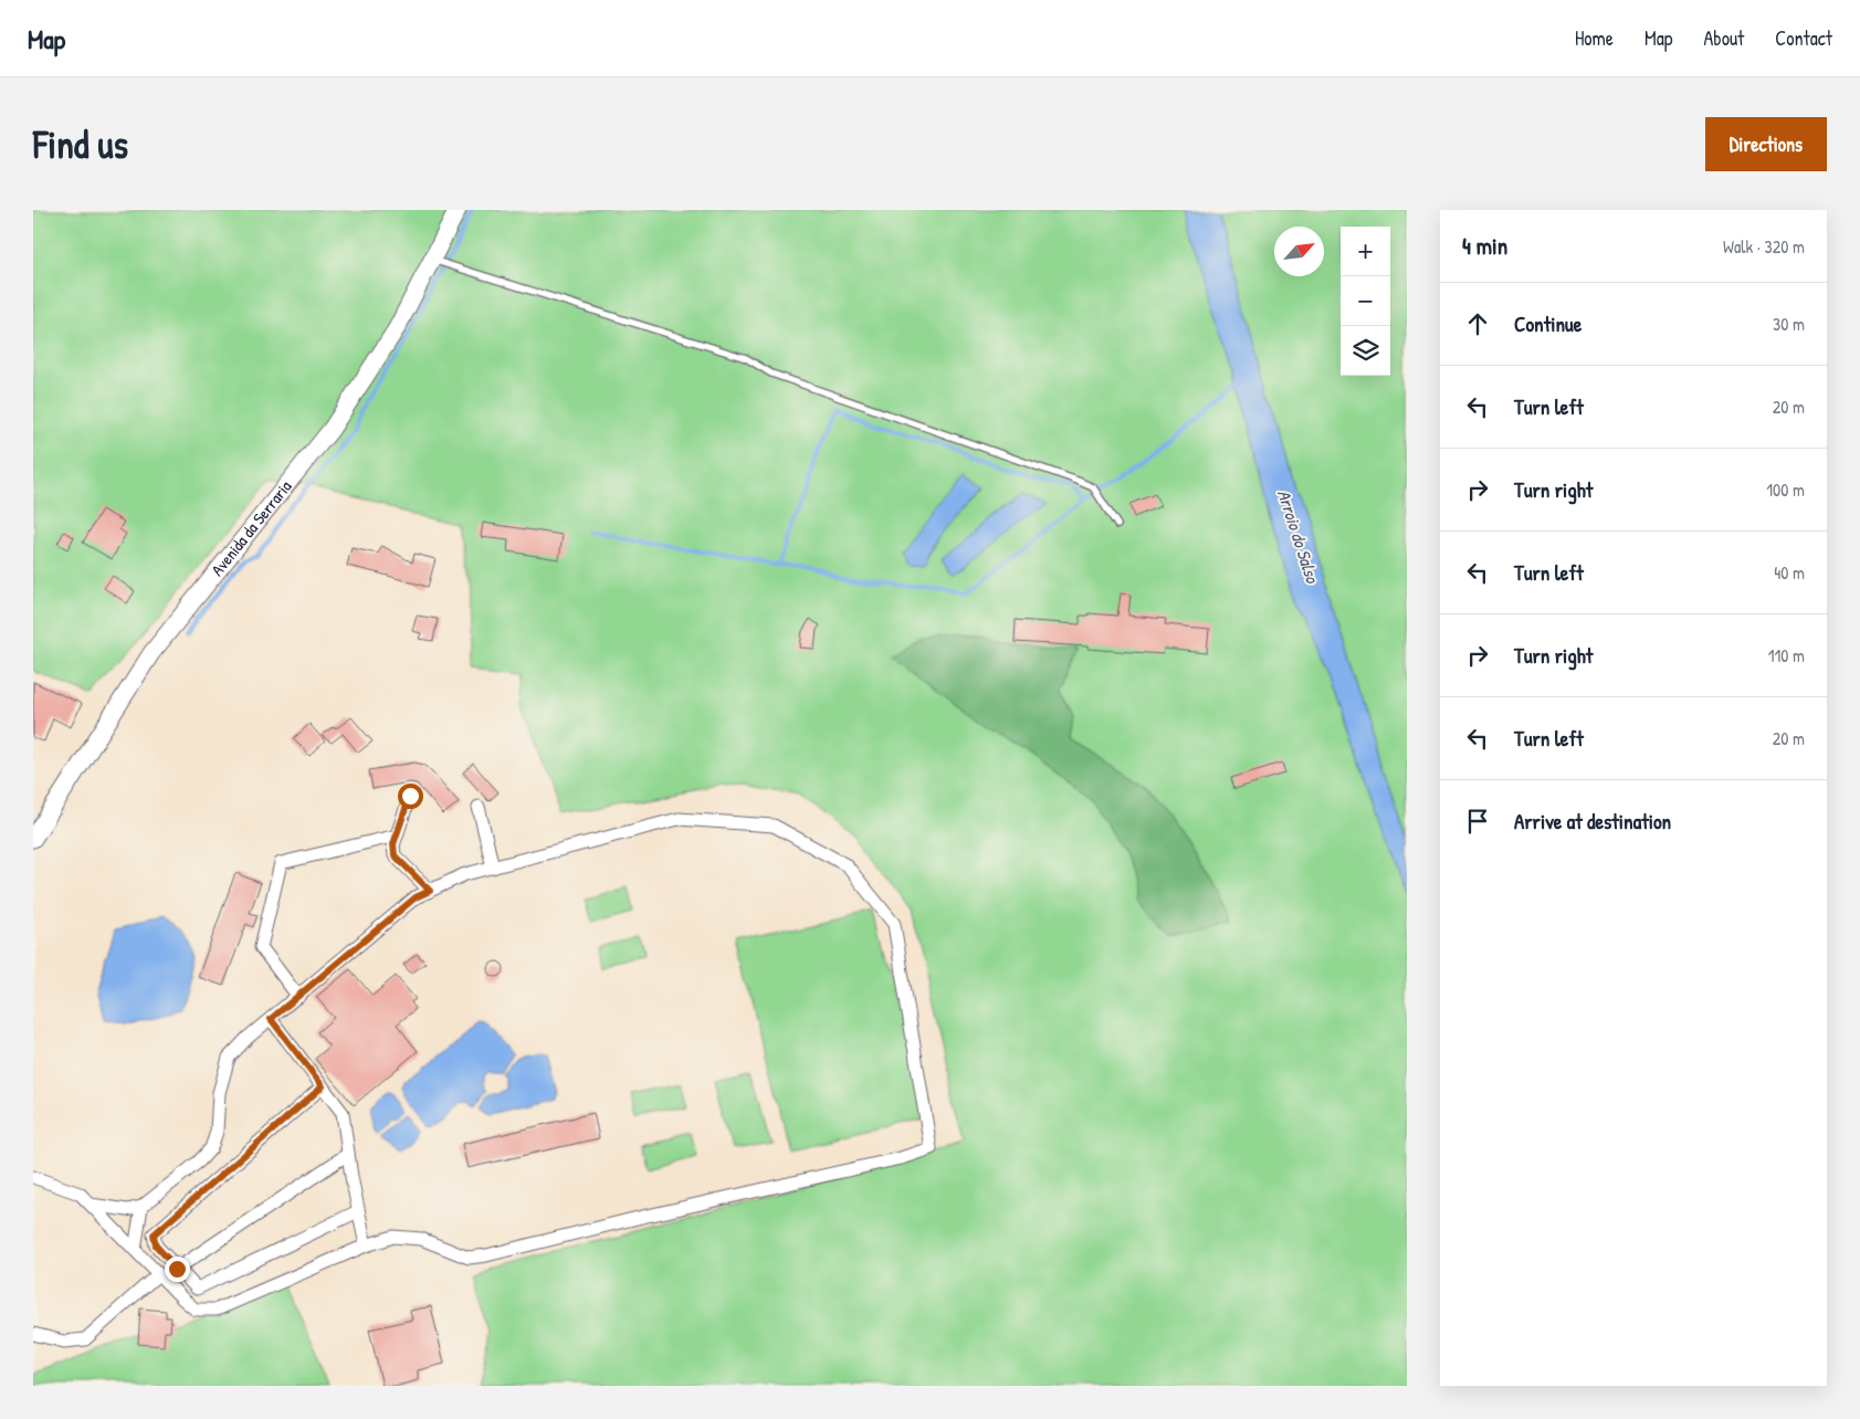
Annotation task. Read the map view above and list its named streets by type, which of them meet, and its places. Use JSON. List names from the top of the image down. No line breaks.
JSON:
{"streets":{"main road":["Avenida da Serraria"]},"water":["Arroio do Salso"],"north":"top right","page":{"header":"Map","nav":["Home","Map","About","Contact"],"buttons":"Directions","title":"Find us","heading":["4 min","Walk · 320 m"],"map_buttons":["+","−"],"list":[["Continue","30 m"],["Turn left","20 m"],["Turn right","100 m"],["Turn left","40 m"],["Turn right","110 m"],["Turn left","20 m"],"Arrive at destination"]}}
